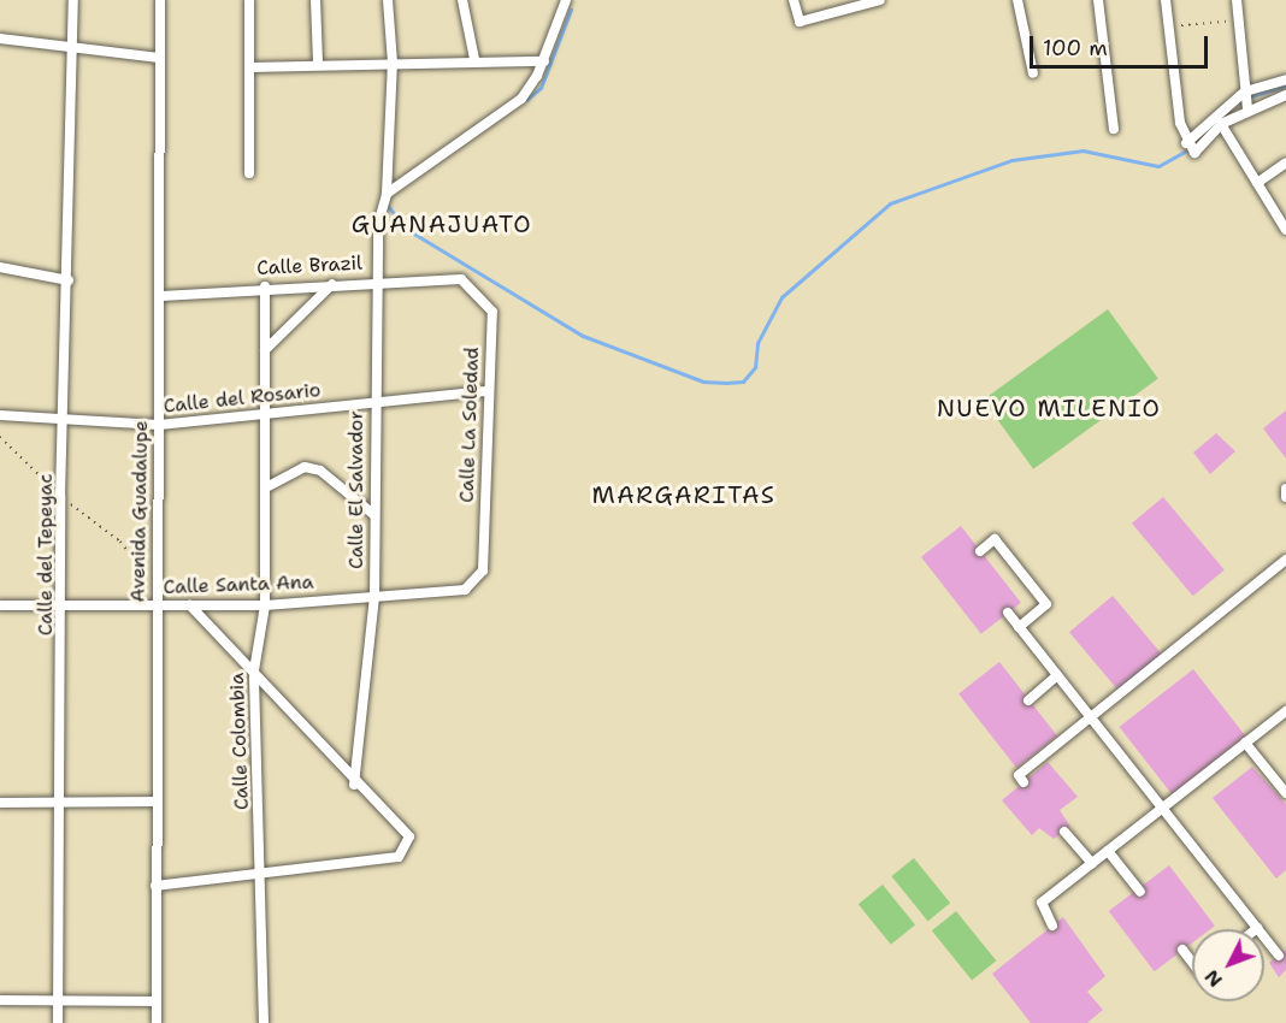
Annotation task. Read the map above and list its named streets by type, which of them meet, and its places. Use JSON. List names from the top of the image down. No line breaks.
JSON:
{"streets":{"street":["Calle Brazil","Calle del Rosario","Calle La Soledad","Calle El Salvador","Avenida Guadalupe","Calle del Tepeyac","Calle Santa Ana","Calle Colombia"]},"crossings":[["Calle Brazil","Calle La Soledad"],["Calle Brazil","Calle El Salvador"],["Calle Brazil","Avenida Guadalupe"],["Calle Brazil","Calle Colombia"],["Calle del Rosario","Calle La Soledad"],["Calle del Rosario","Calle El Salvador"],["Calle del Rosario","Avenida Guadalupe"],["Calle del Rosario","Calle del Tepeyac"],["Calle del Rosario","Calle Colombia"],["Calle La Soledad","Calle Santa Ana"],["Calle El Salvador","Calle Santa Ana"],["Avenida Guadalupe","Calle Santa Ana"],["Calle del Tepeyac","Calle Santa Ana"],["Calle Santa Ana","Calle Colombia"]],"districts":["GUANAJUATO","NUEVO MILENIO","MARGARITAS"],"scale_bar":"100 m","north":"bottom left"}
